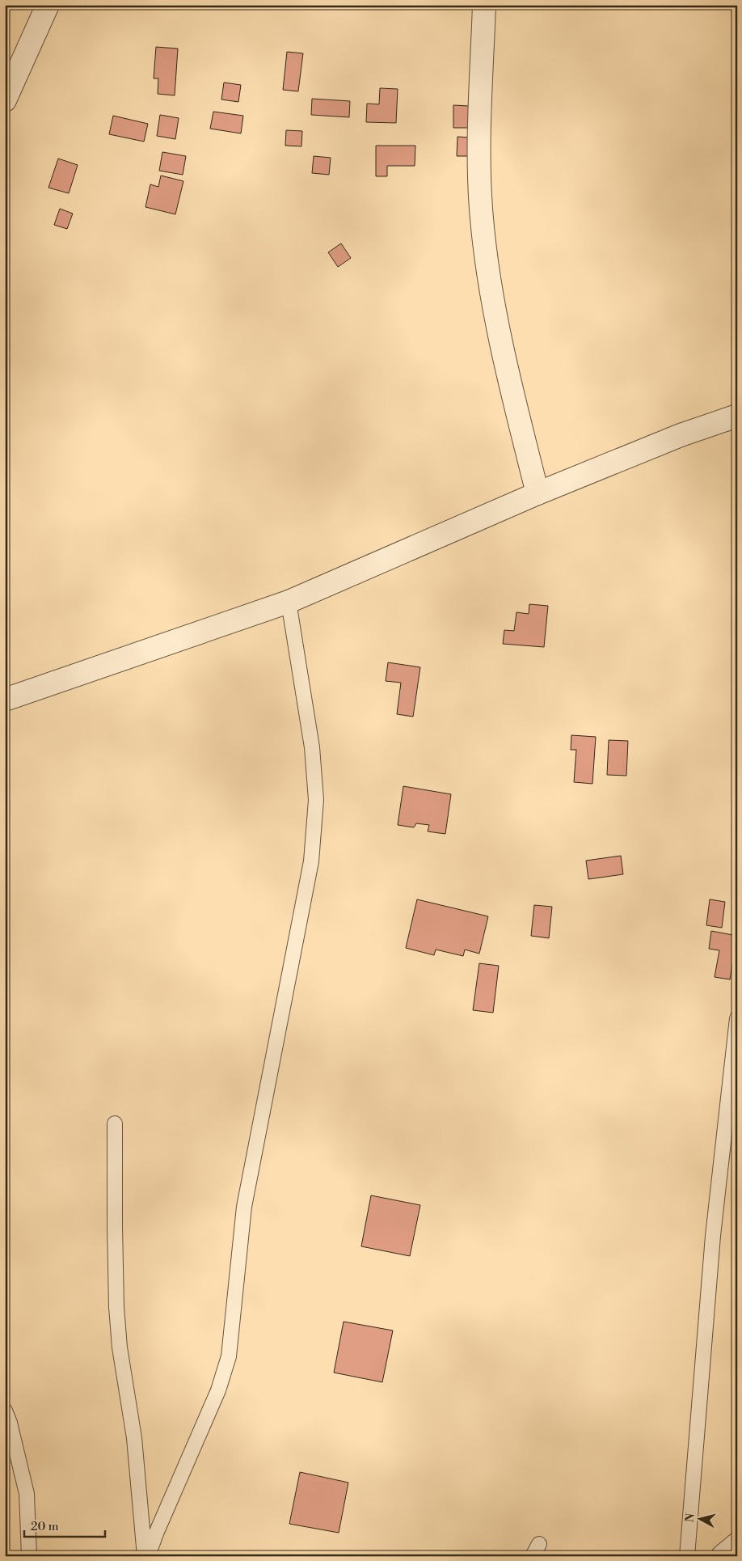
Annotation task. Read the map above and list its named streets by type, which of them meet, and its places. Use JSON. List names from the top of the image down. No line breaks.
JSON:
{"scale_bar":"20 m","north":"left"}
